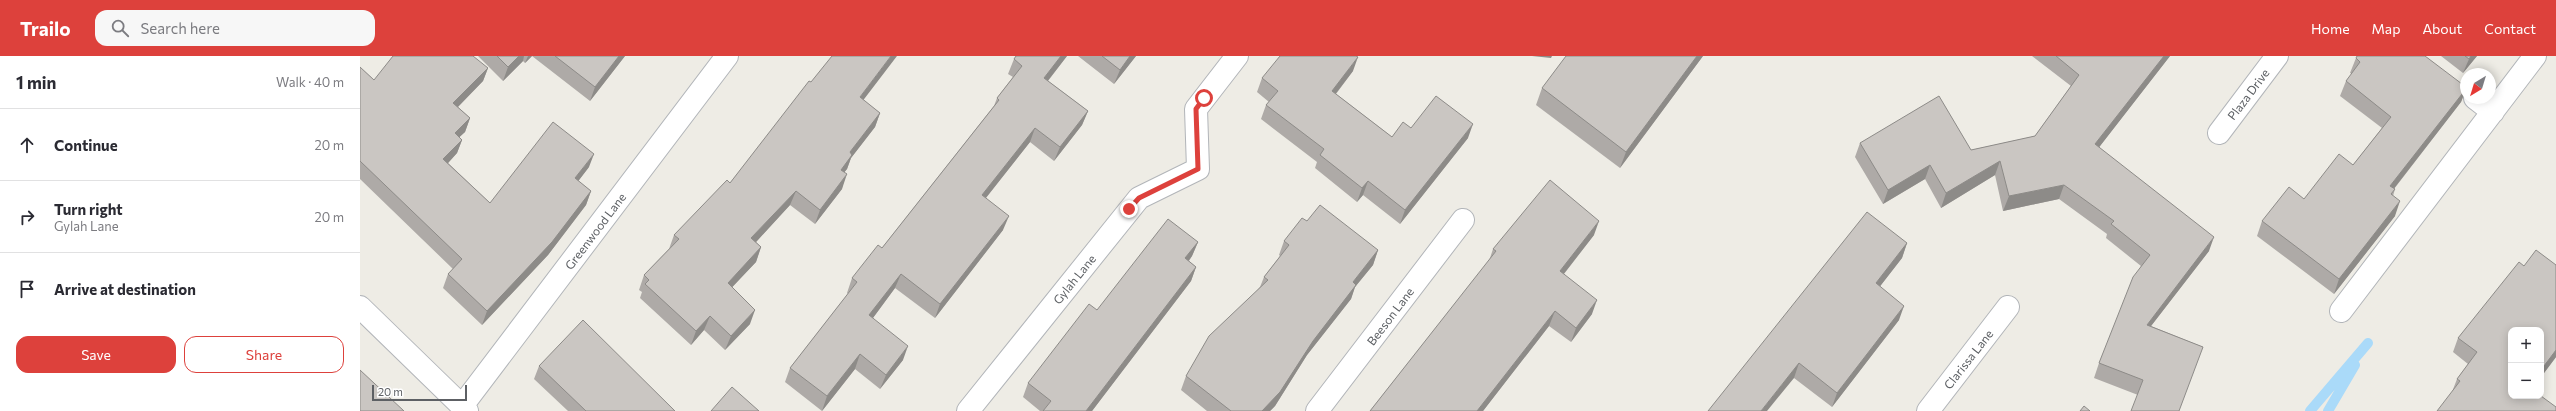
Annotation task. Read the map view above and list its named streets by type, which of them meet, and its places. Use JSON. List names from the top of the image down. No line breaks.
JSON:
{"streets":{"street":["Plaza Drive","Greenwood Lane","Gylah Lane","Beeson Lane","Clarissa Lane"]},"scale_bar":"20 m","north":"bottom left","page":{"header":"Trailo","search":"Search here","nav":["Home","Map","About","Contact"],"heading":["1 min","Walk · 40 m"],"list":[["Continue","20 m"],["Turn right","Gylah Lane","20 m"],"Arrive at destination"],"buttons":["Save","Share"],"map_buttons":["+","−"],"scale":"20 m"}}
